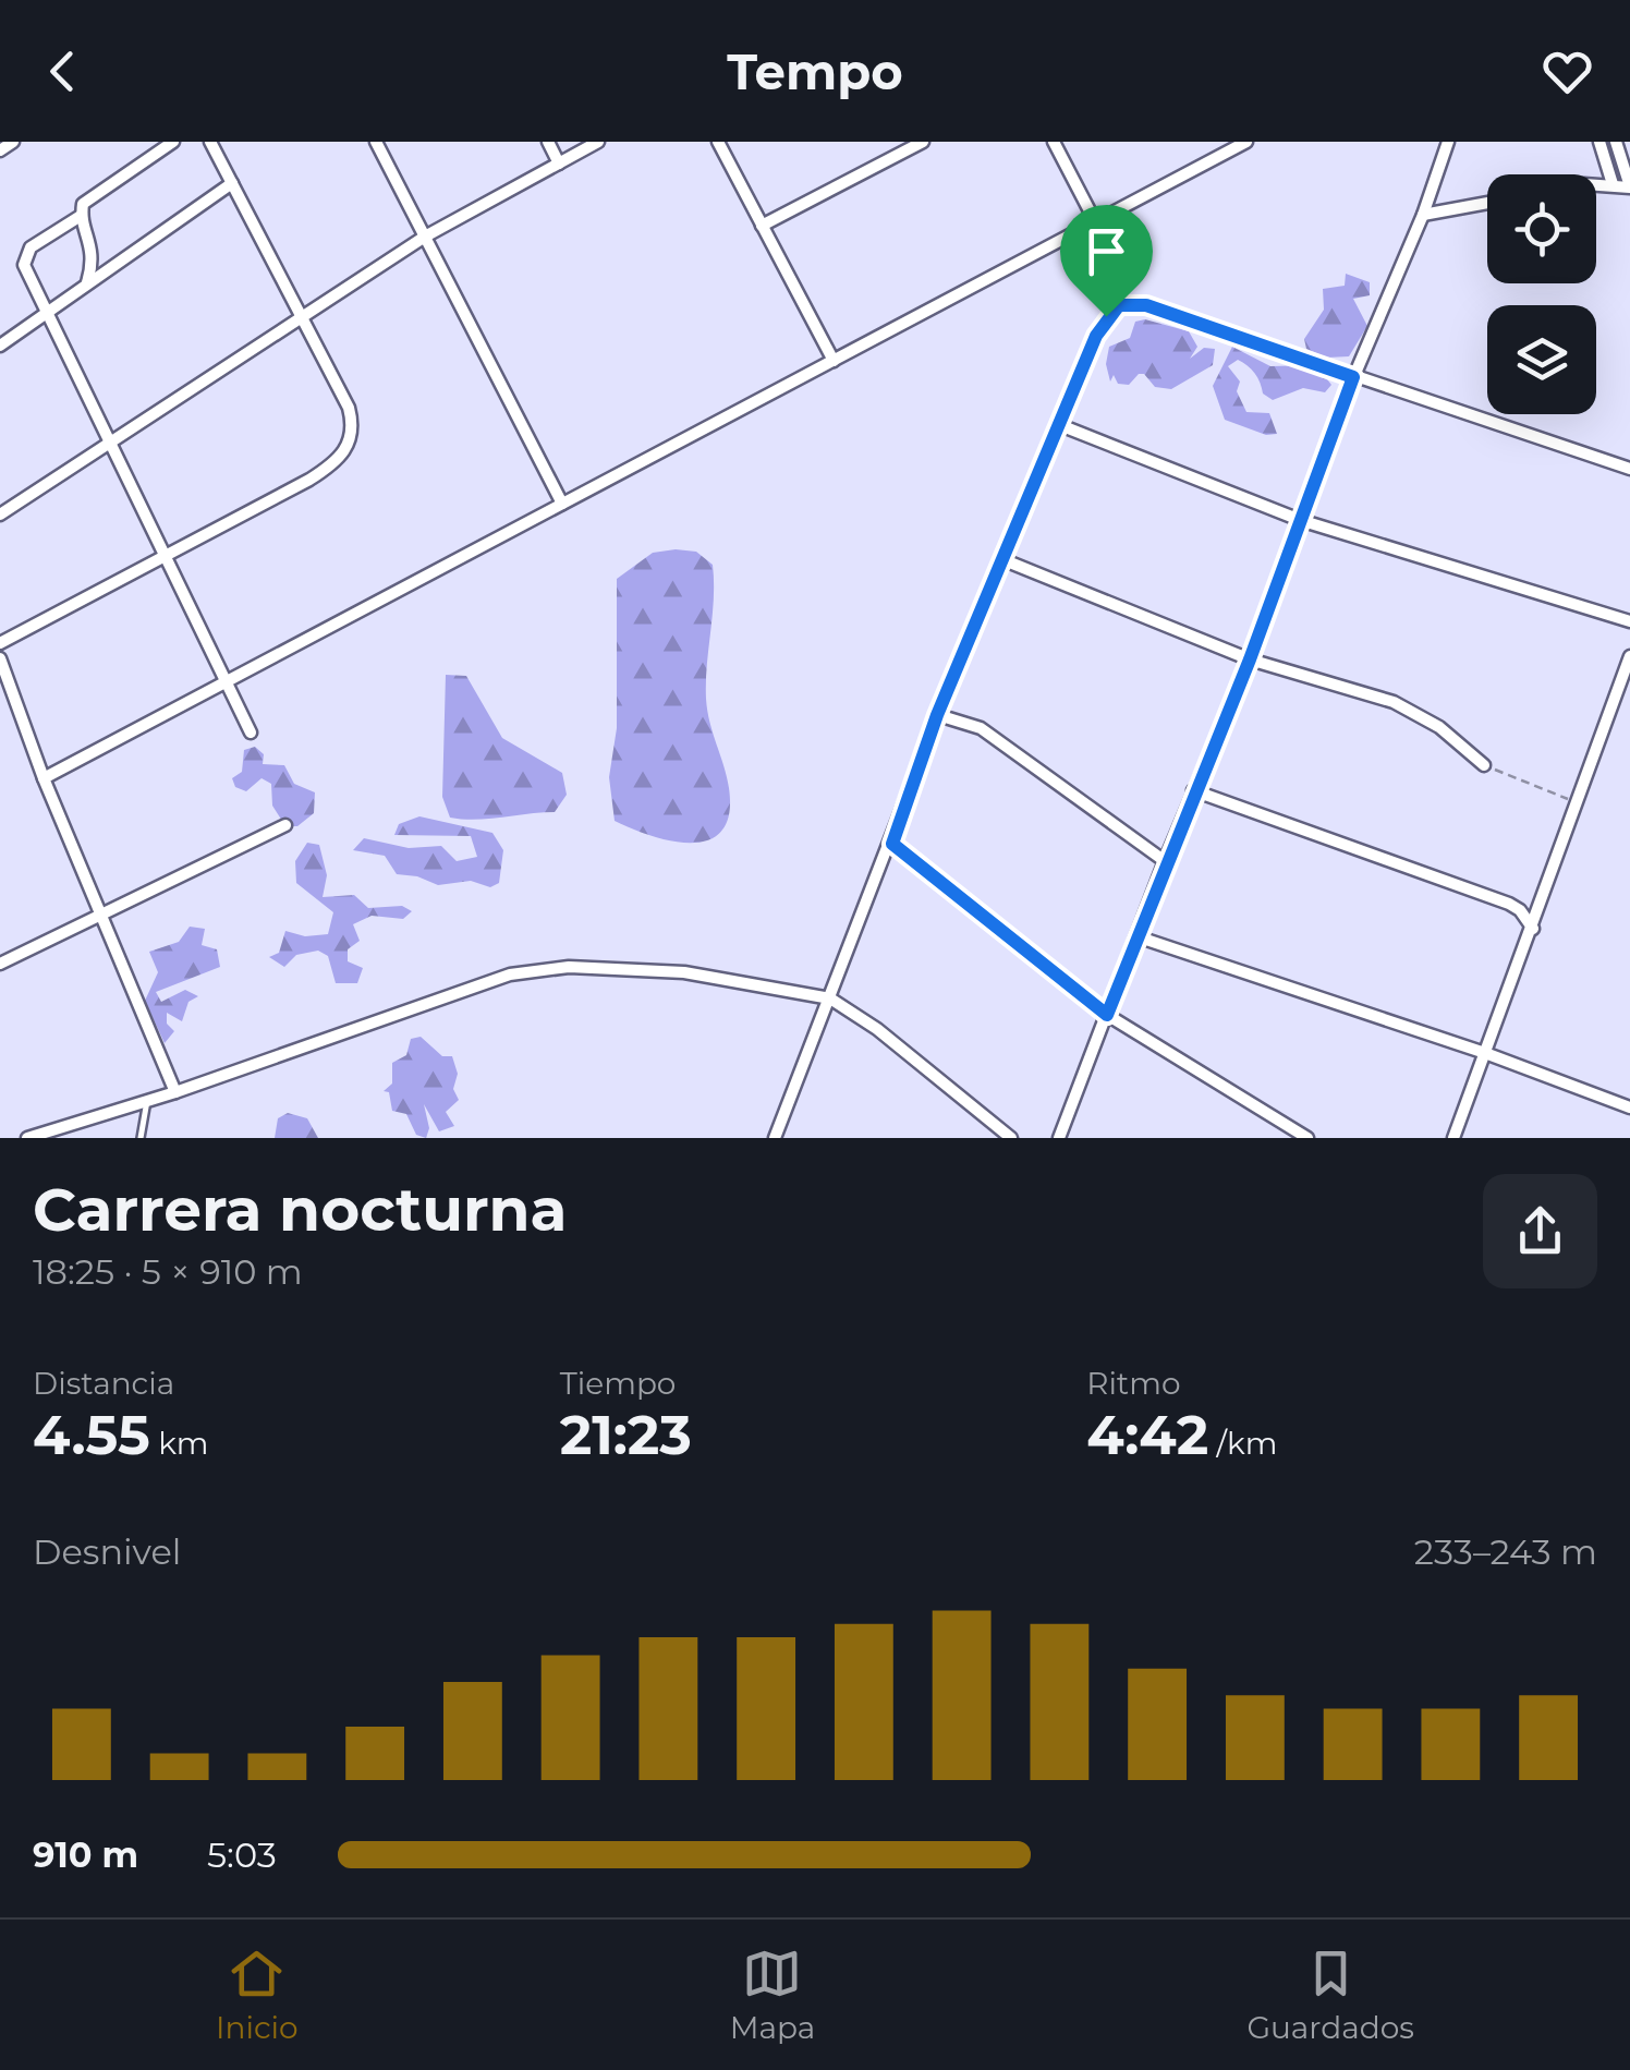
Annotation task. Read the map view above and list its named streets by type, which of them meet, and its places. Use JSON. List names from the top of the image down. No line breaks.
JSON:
{"page":{"header":"Tempo","heading":["Carrera nocturna","18:25 · 5 × 910 m"],"stats":[["Distancia","4.55 km"],["Tiempo","21:23"],["Ritmo","4:42 /km"]],"chart":["Desnivel","233–243 m"],"list":[{"name":"910 m","note":"5:03"}],"tabs":["Inicio","Mapa","Guardados"]}}
